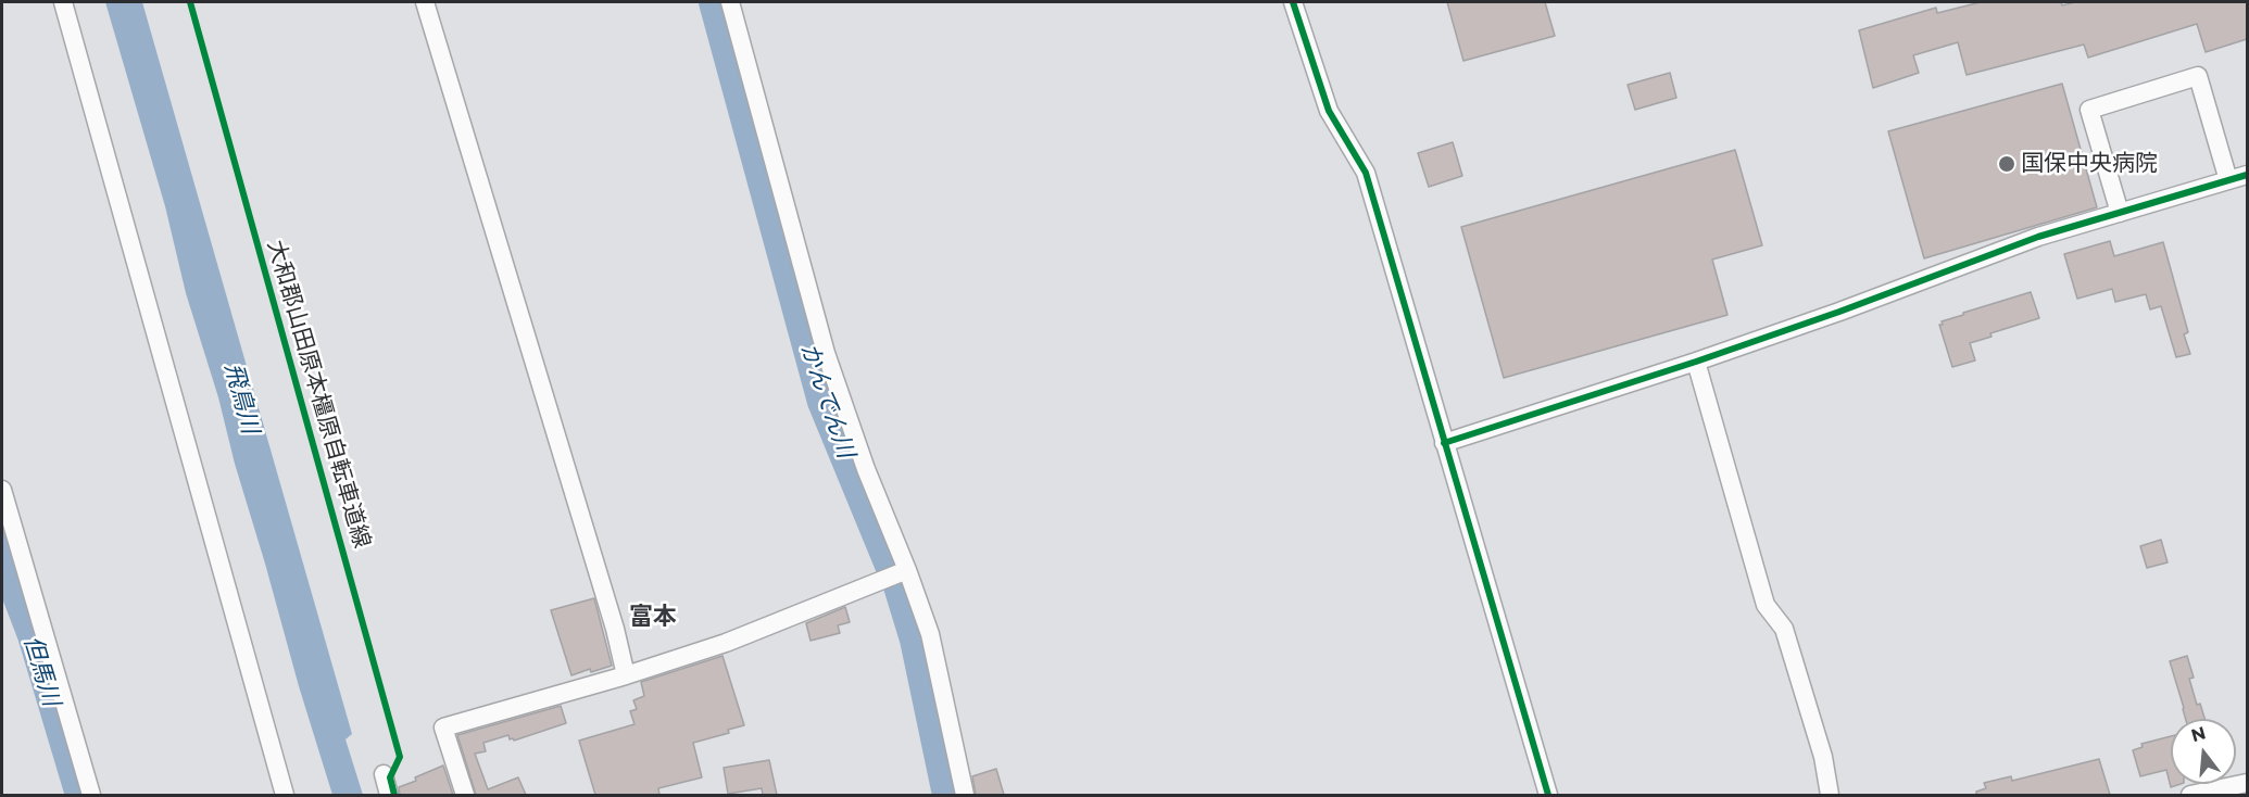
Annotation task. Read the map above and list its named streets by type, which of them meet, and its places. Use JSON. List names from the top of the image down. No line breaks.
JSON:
{"streets":{"cycle path":["大和郡山田原本橿原自転車道線"]},"districts":["富本"],"water":["飛鳥川","かんでん川","但馬川"],"places":["国保中央病院"],"north":"top"}
